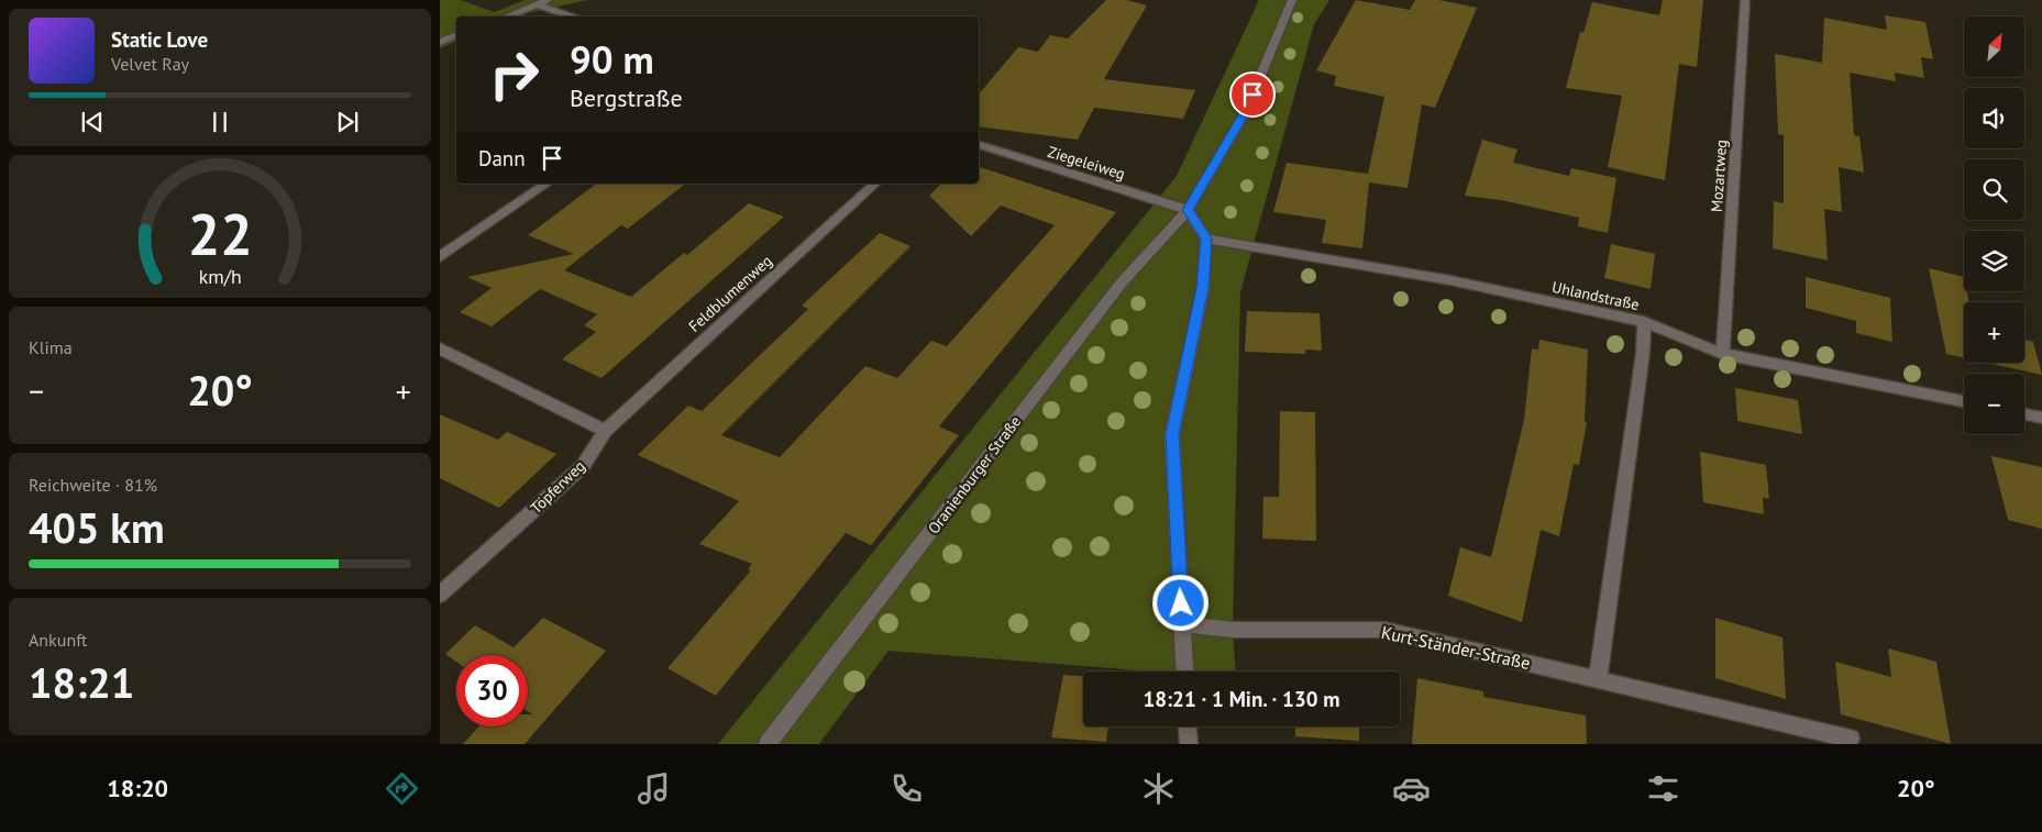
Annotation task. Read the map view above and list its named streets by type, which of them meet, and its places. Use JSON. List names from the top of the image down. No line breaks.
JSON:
{"streets":{"street":["Ziegeleiweg","Mozartweg","Feldblumenweg","Uhlandstraße","Oranienburger Straße","Töpferweg","Kurt-Ständer-Straße"]},"crossings":[["Ziegeleiweg","Oranienburger Straße"],["Mozartweg","Uhlandstraße"],["Feldblumenweg","Töpferweg"]],"north":"top right","page":{"map_buttons":["+","−"],"turn":["90 m","Bergstraße"],"song":["Static Love","Velvet Ray"],"then":"Dann","tile":["Klima",["Reichweite · 81%","405 km"],["Ankunft","18:21"]],"heat":["−","20°","+"],"limit":"30","trip":"18:21 · 1 Min. · 130 m","tabs":["18:20","20°"],"gauge":["22","km/h"]}}
